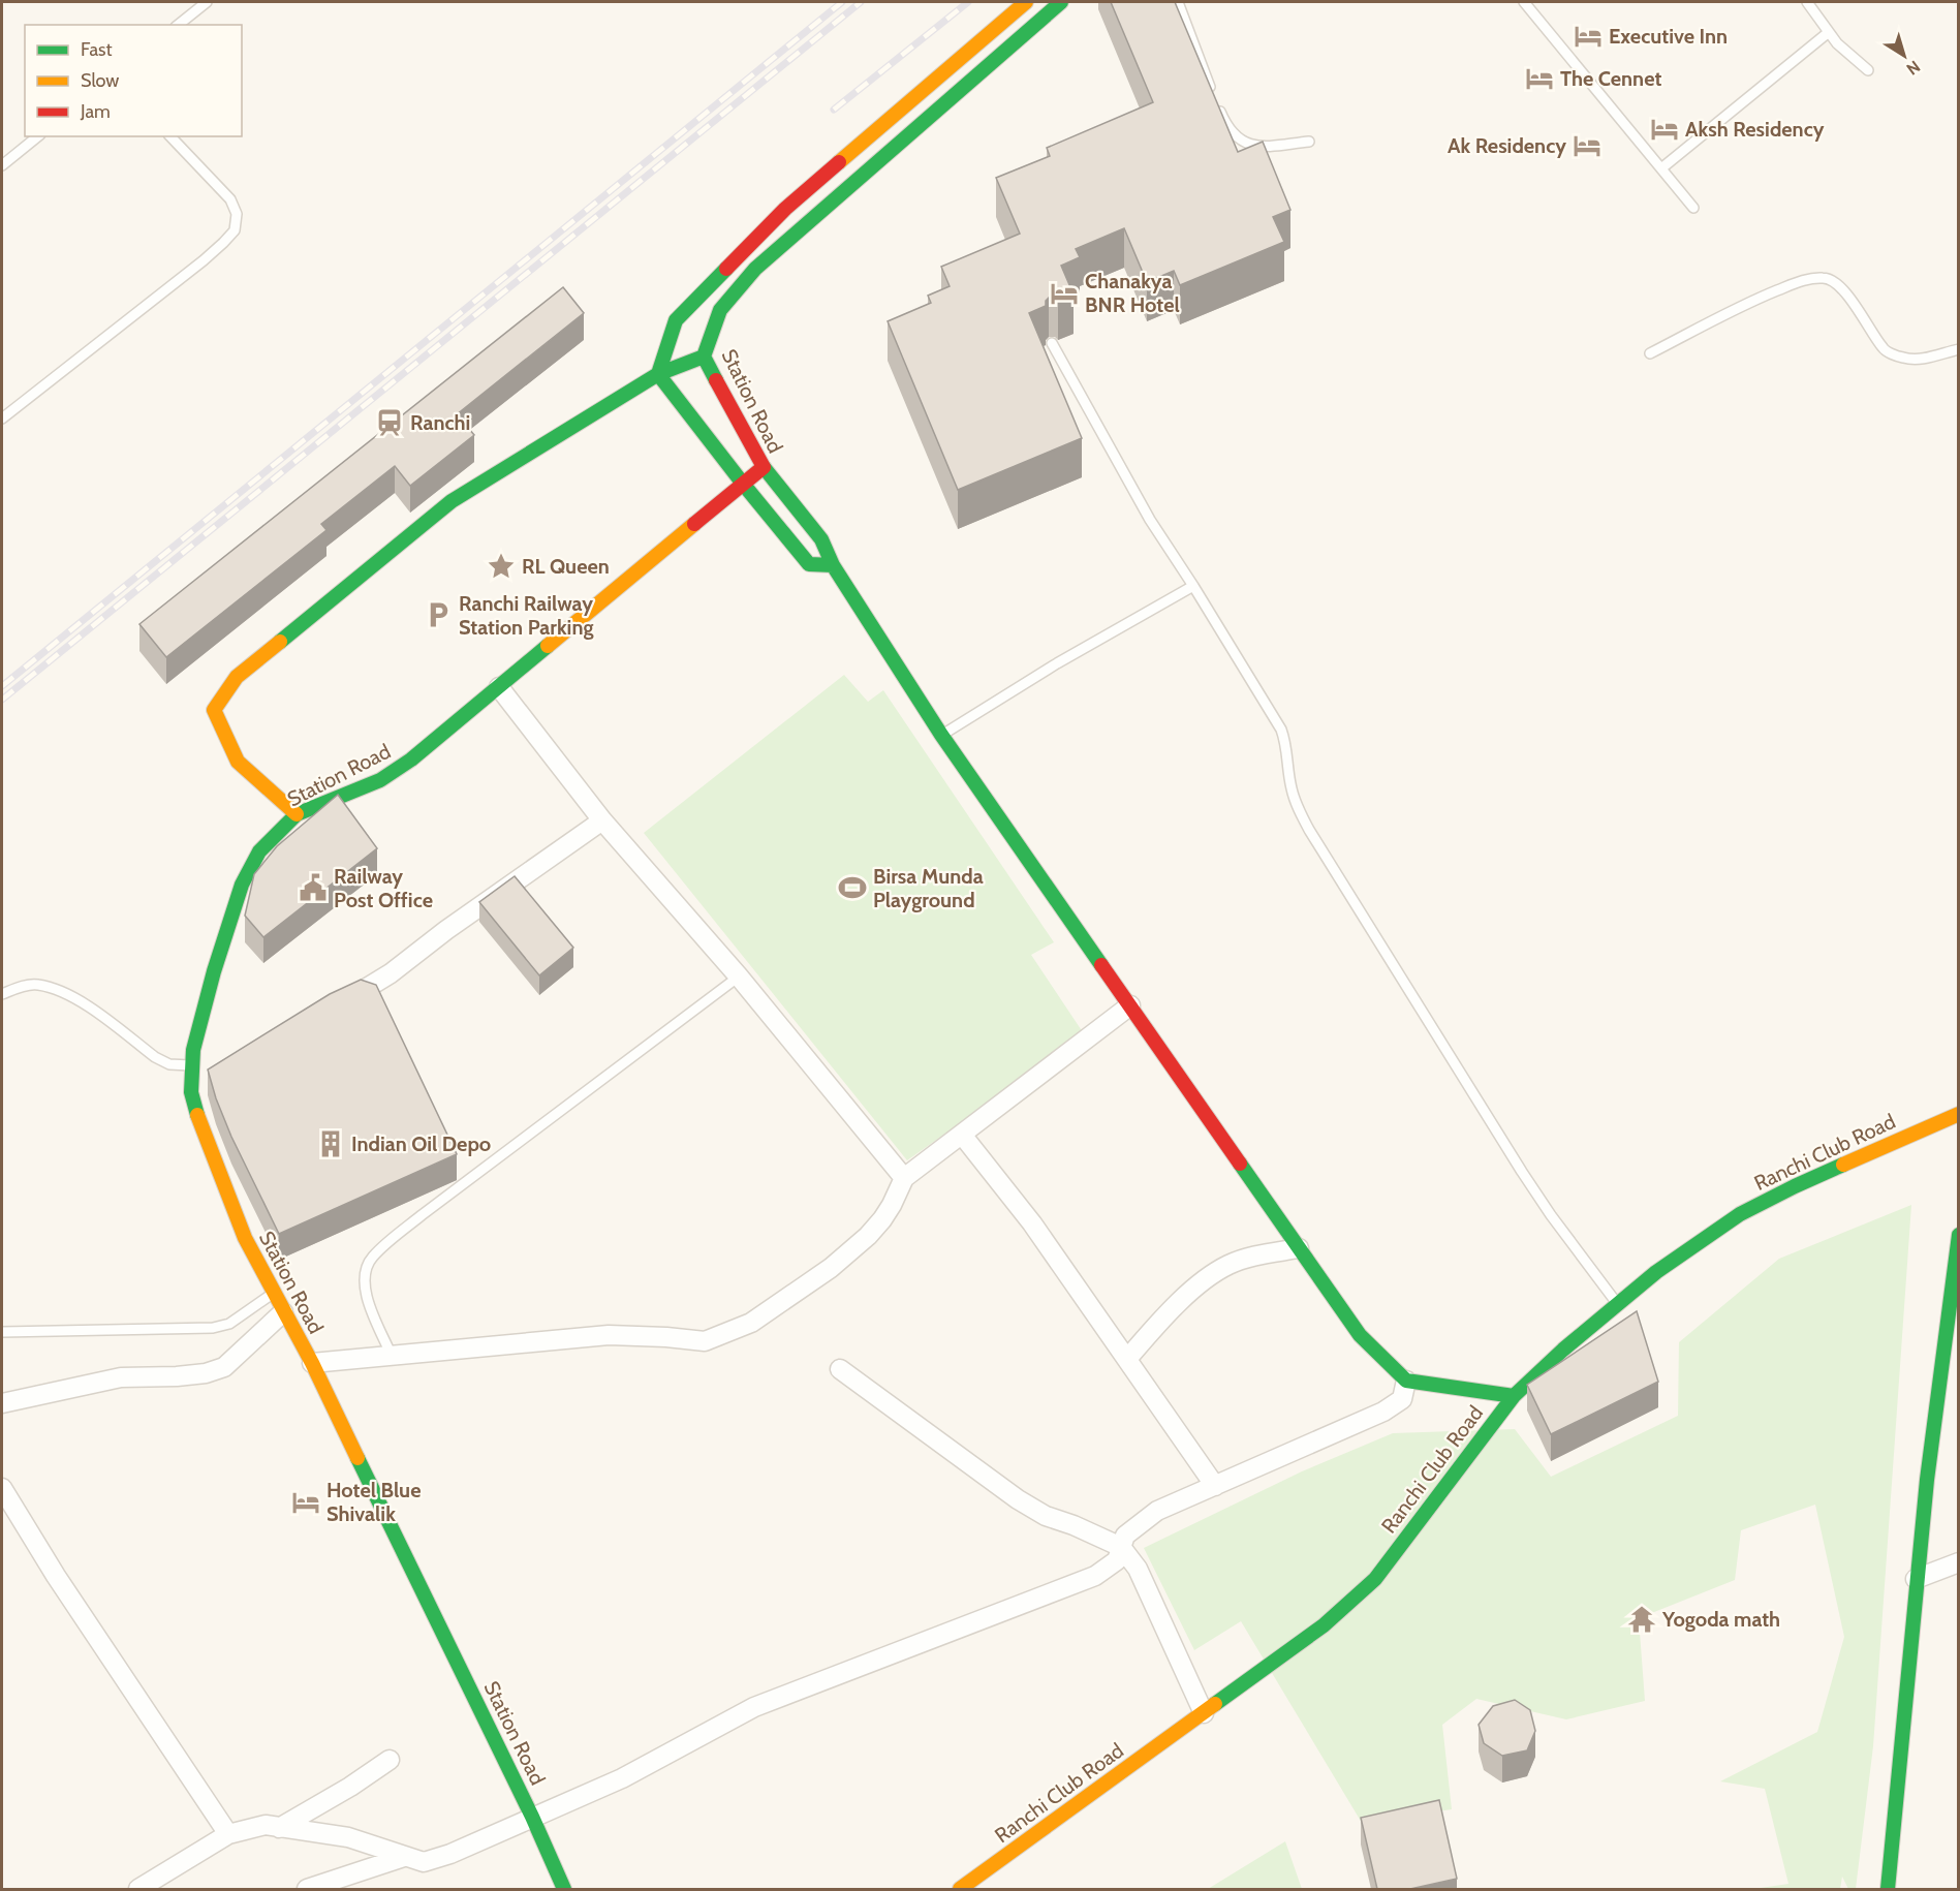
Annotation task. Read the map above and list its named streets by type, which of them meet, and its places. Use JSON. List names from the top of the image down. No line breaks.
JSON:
{"streets":{"street":["Station Road","Ranchi Club Road"]},"places":{"hotel":["Executive Inn","The Cennet","Aksh Residency","Ak Residency","Chanakya BNR Hotel","Hotel Blue Shivalik"],"station":["Ranchi"],"place":["RL Queen"],"parking":["Ranchi Railway Station Parking"],"public building":["Railway Post Office"],"sports":["Birsa Munda Playground"],"building":["Indian Oil Depo"],"temple":["Yogoda math"]},"legend":["Fast","Slow","Jam"],"north":"bottom right"}
